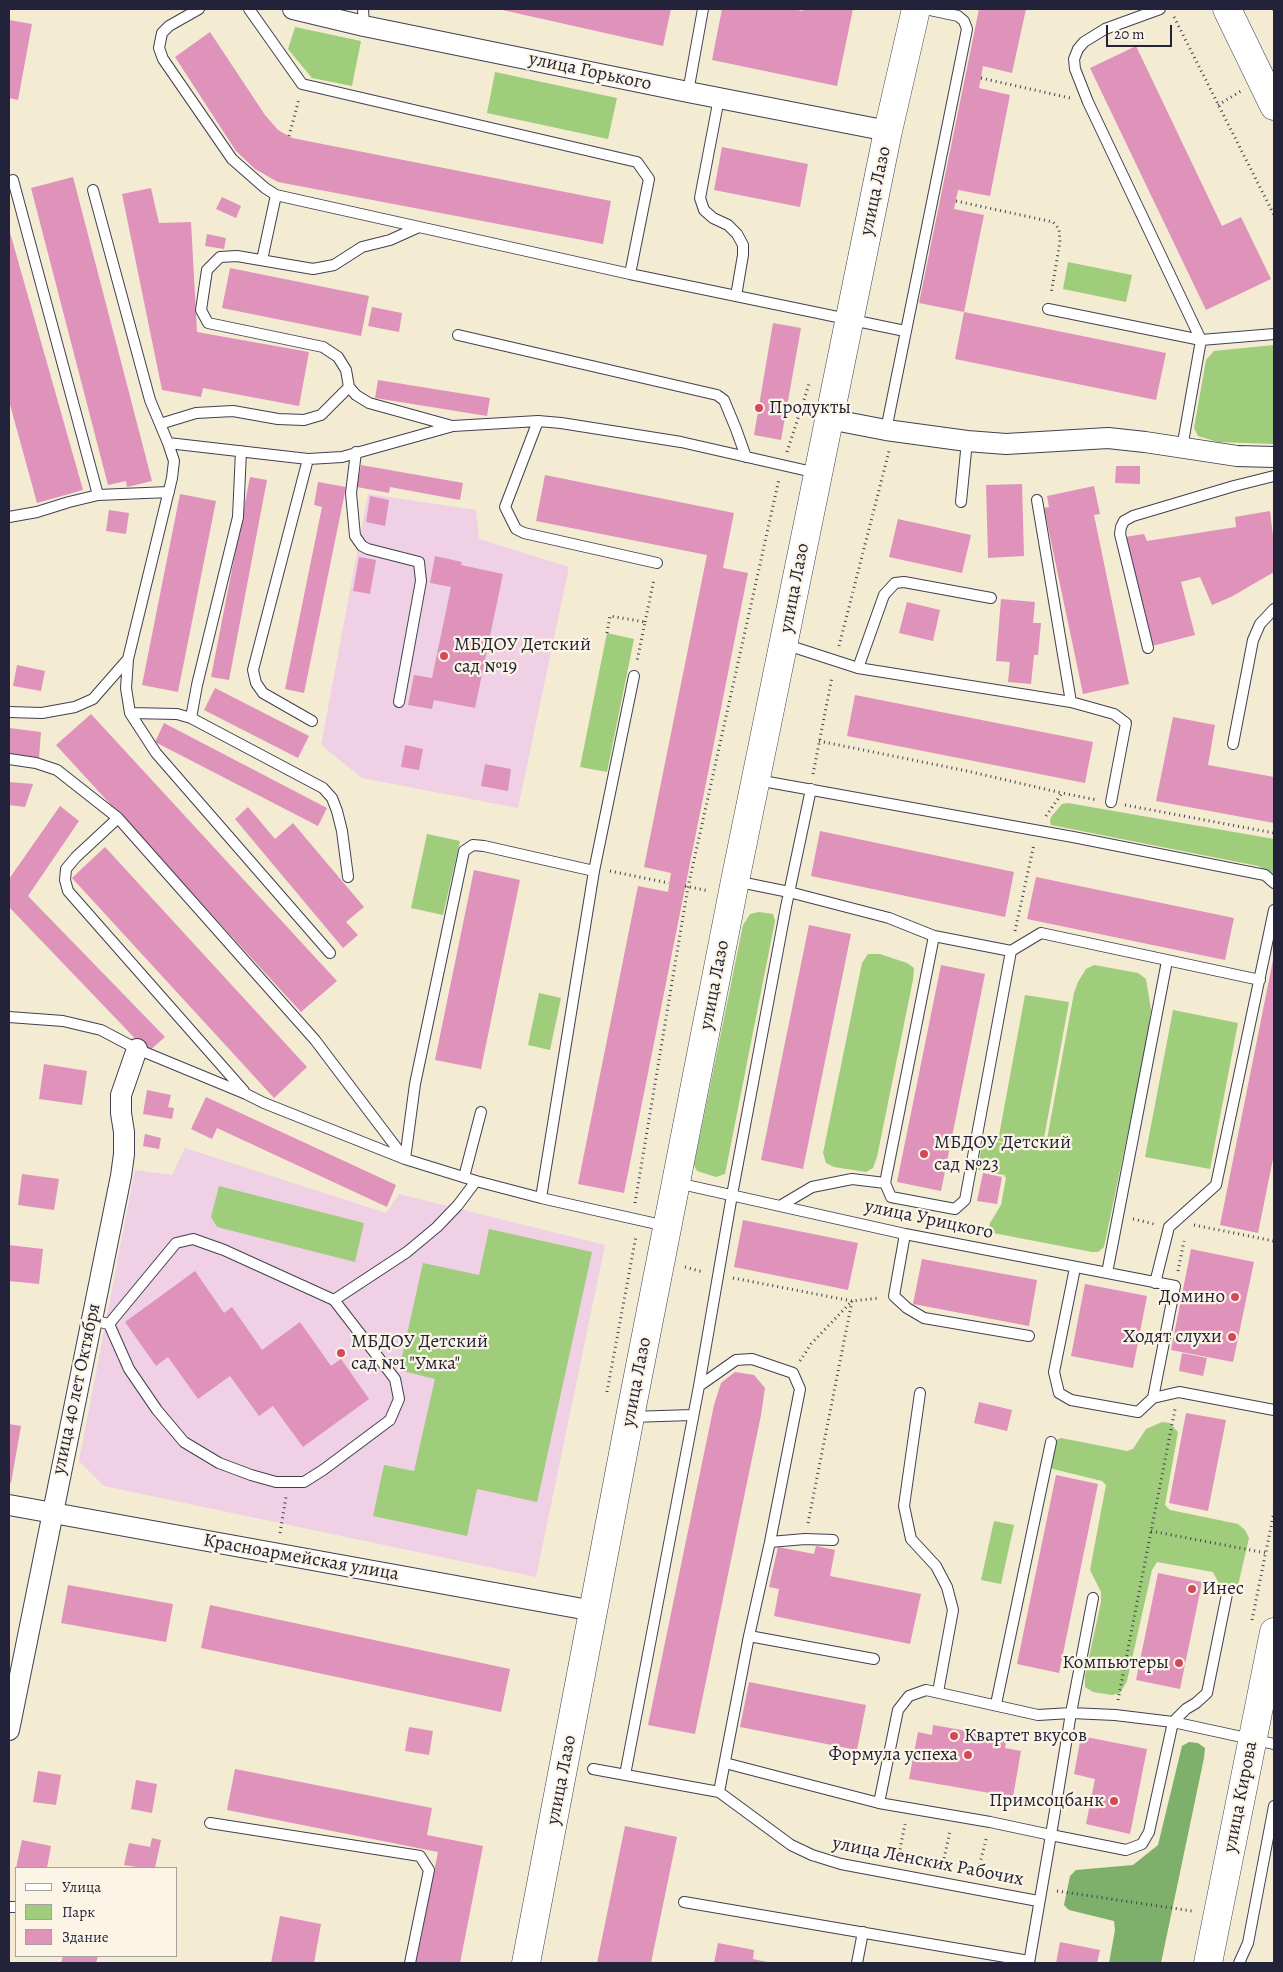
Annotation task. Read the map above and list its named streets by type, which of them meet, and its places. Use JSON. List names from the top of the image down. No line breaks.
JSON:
{"streets":{"main road":["улица Лазо","улица Кирова"],"street":["улица Горького","улица 40 лет Октября","Красноармейская улица"],"lane":["улица Урицкого","улица Ленских Рабочих"]},"crossings":[["улица Горького","улица Лазо"],["улица Лазо","улица Урицкого"],["улица Лазо","Красноармейская улица"],["улица 40 лет Октября","Красноармейская улица"]],"places":["Продукты","МБДОУ Детский сад №19","МБДОУ Детский сад №23","Домино","Ходят слухи","МБДОУ Детский сад №1 \"Умка\"","Инес","Компьютеры","Квартет вкусов","Формула успеха","Примсоцбанк"],"legend":["Улица","Парк","Здание"],"scale_bar":"20 m"}
